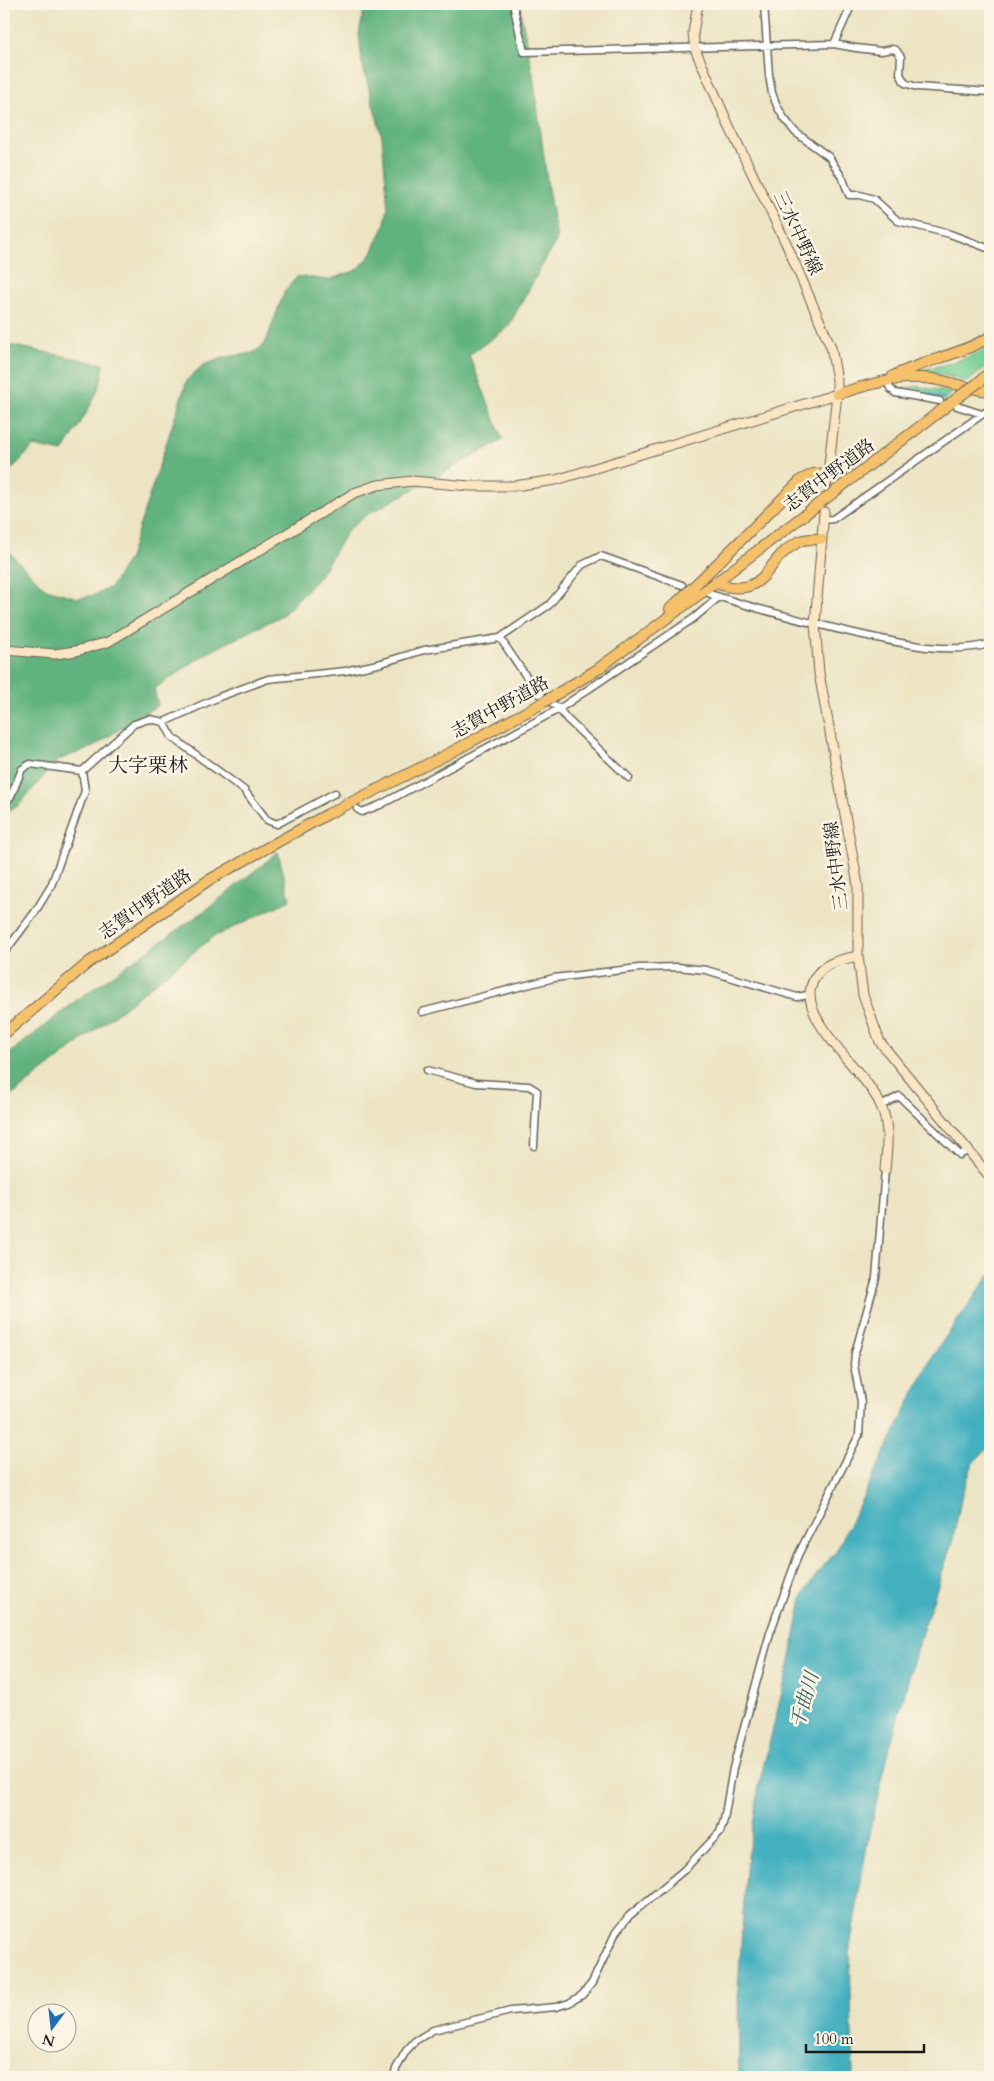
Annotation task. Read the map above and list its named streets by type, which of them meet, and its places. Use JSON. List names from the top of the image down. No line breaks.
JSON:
{"streets":{"main road":["三水中野線","志賀中野道路"]},"districts":["大字栗林"],"water":["千曲川"],"scale_bar":"100 m","north":"bottom"}
